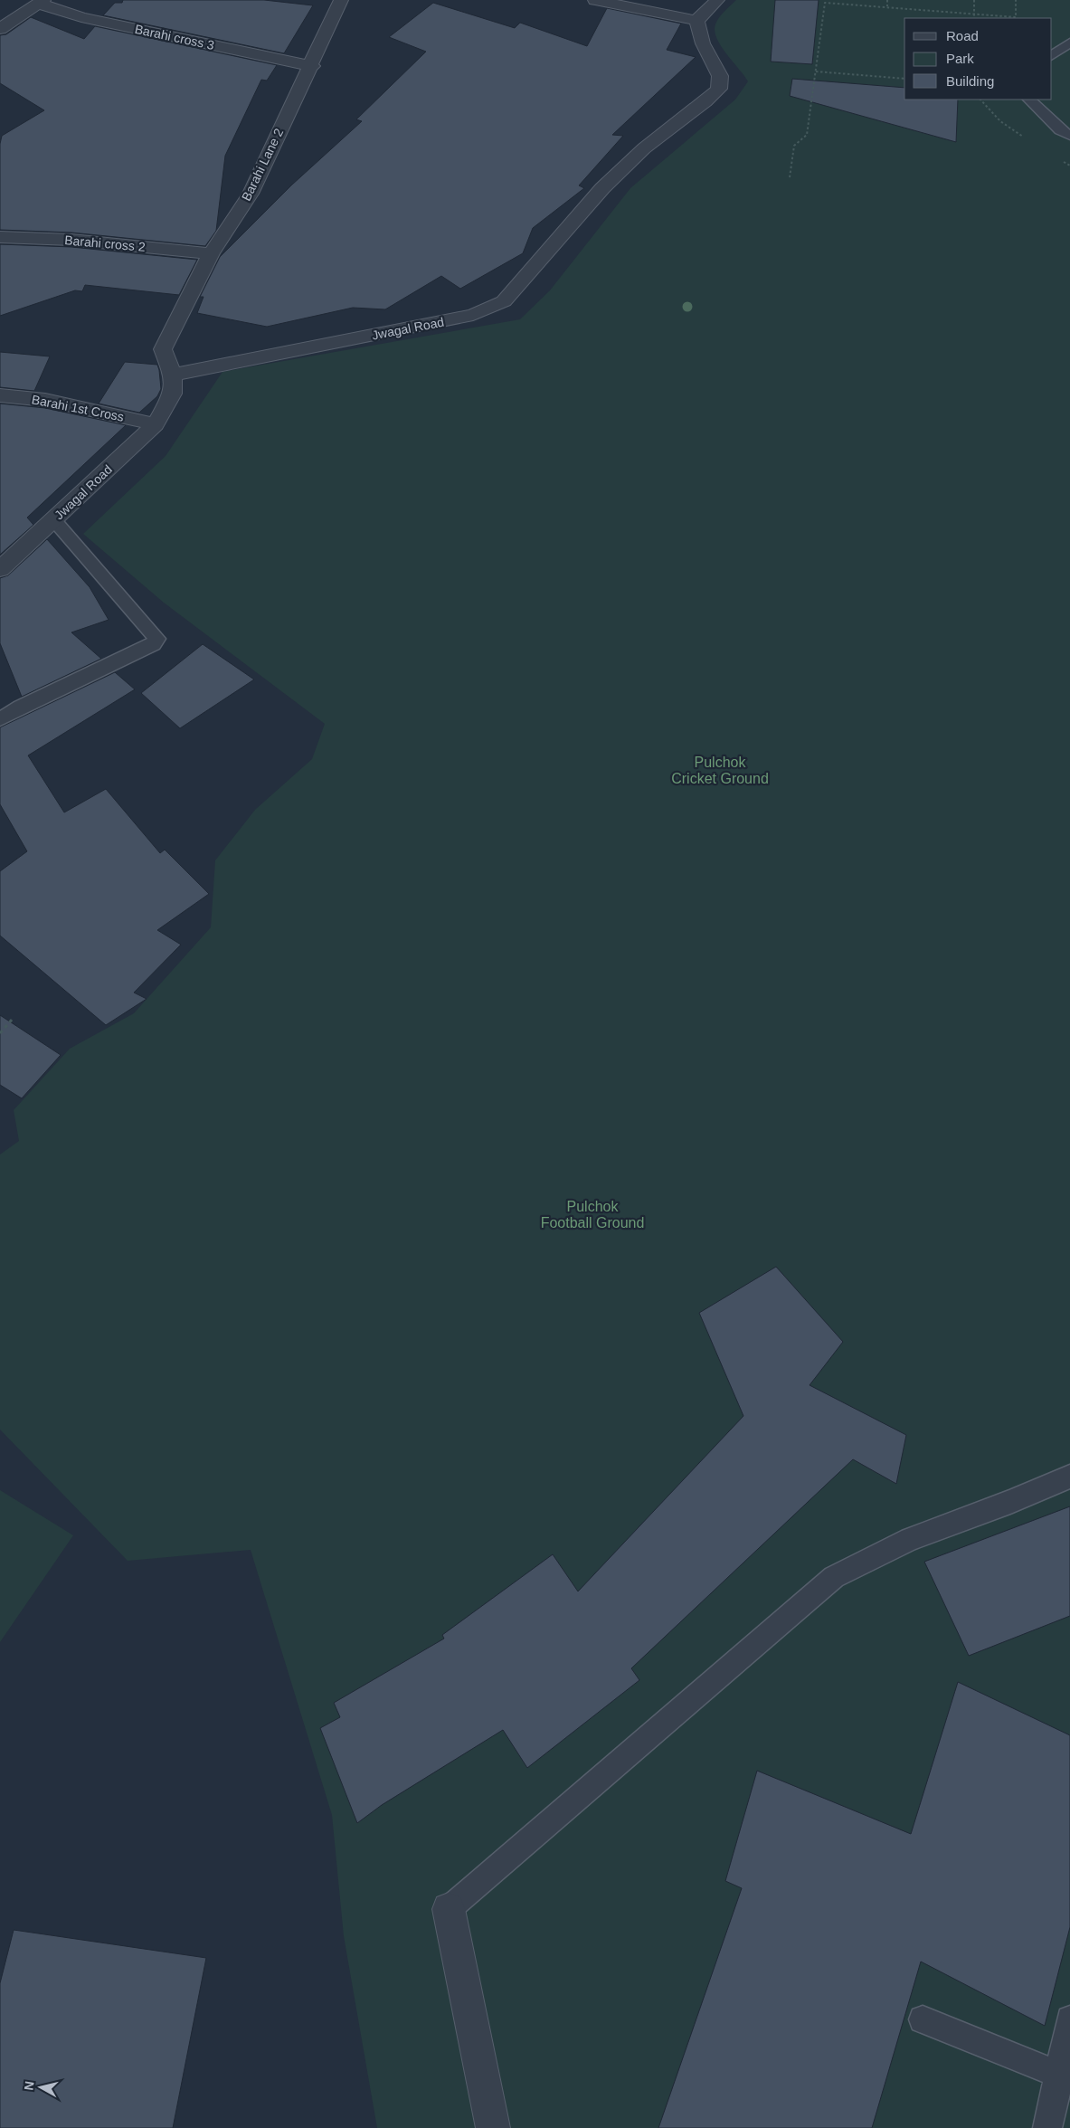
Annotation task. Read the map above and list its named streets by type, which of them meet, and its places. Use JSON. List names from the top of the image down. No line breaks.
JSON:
{"streets":{"street":["Barahi cross 3","Barahi Lane 2","Barahi cross 2","Jwagal Road","Barahi 1st Cross"]},"crossings":[["Barahi cross 3","Barahi Lane 2"],["Barahi Lane 2","Barahi cross 2"],["Barahi Lane 2","Jwagal Road"],["Jwagal Road","Barahi 1st Cross"]],"parks":["Pulchok Cricket Ground","Pulchok Football Ground"],"legend":["Road","Park","Building"],"north":"left"}
